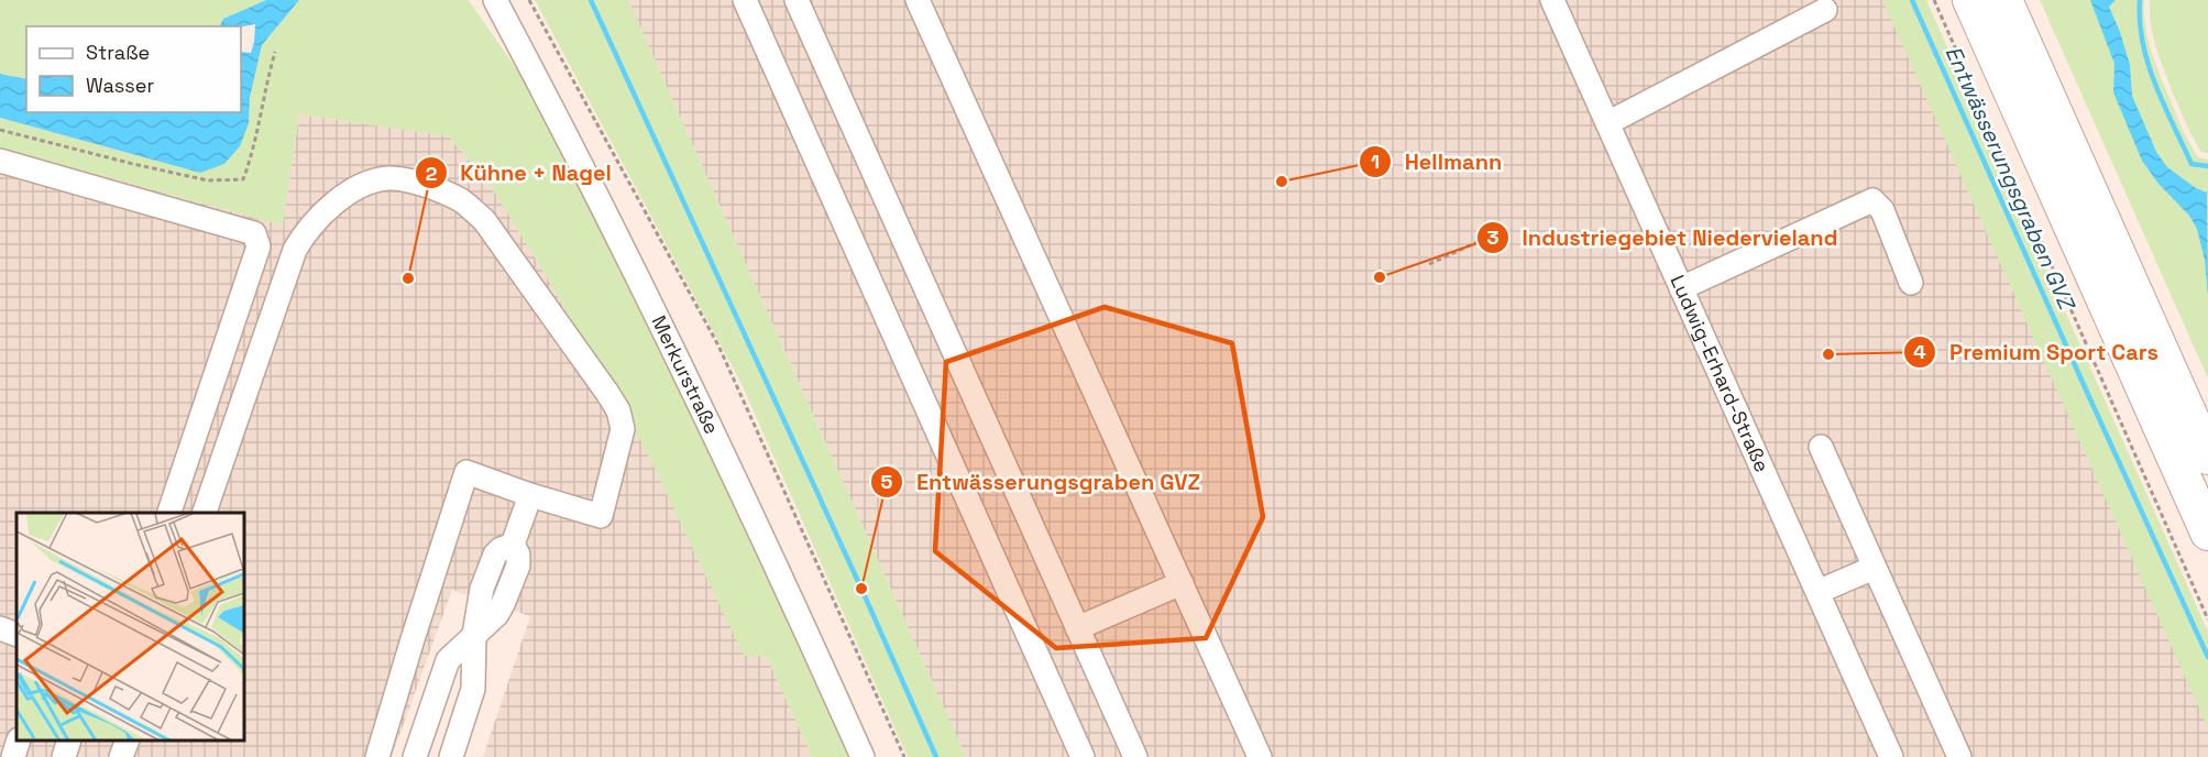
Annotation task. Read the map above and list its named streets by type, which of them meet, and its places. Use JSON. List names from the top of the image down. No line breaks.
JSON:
{"streets":{"street":["Ludwig-Erhard-Straße","Merkurstraße"]},"water":["Entwässerungsgraben GVZ"],"places":["Hellmann","Industriegebiet Niedervieland","Kühne + Nagel","Premium Sport Cars","Entwässerungsgraben GVZ"],"legend":["Straße","Wasser"]}
